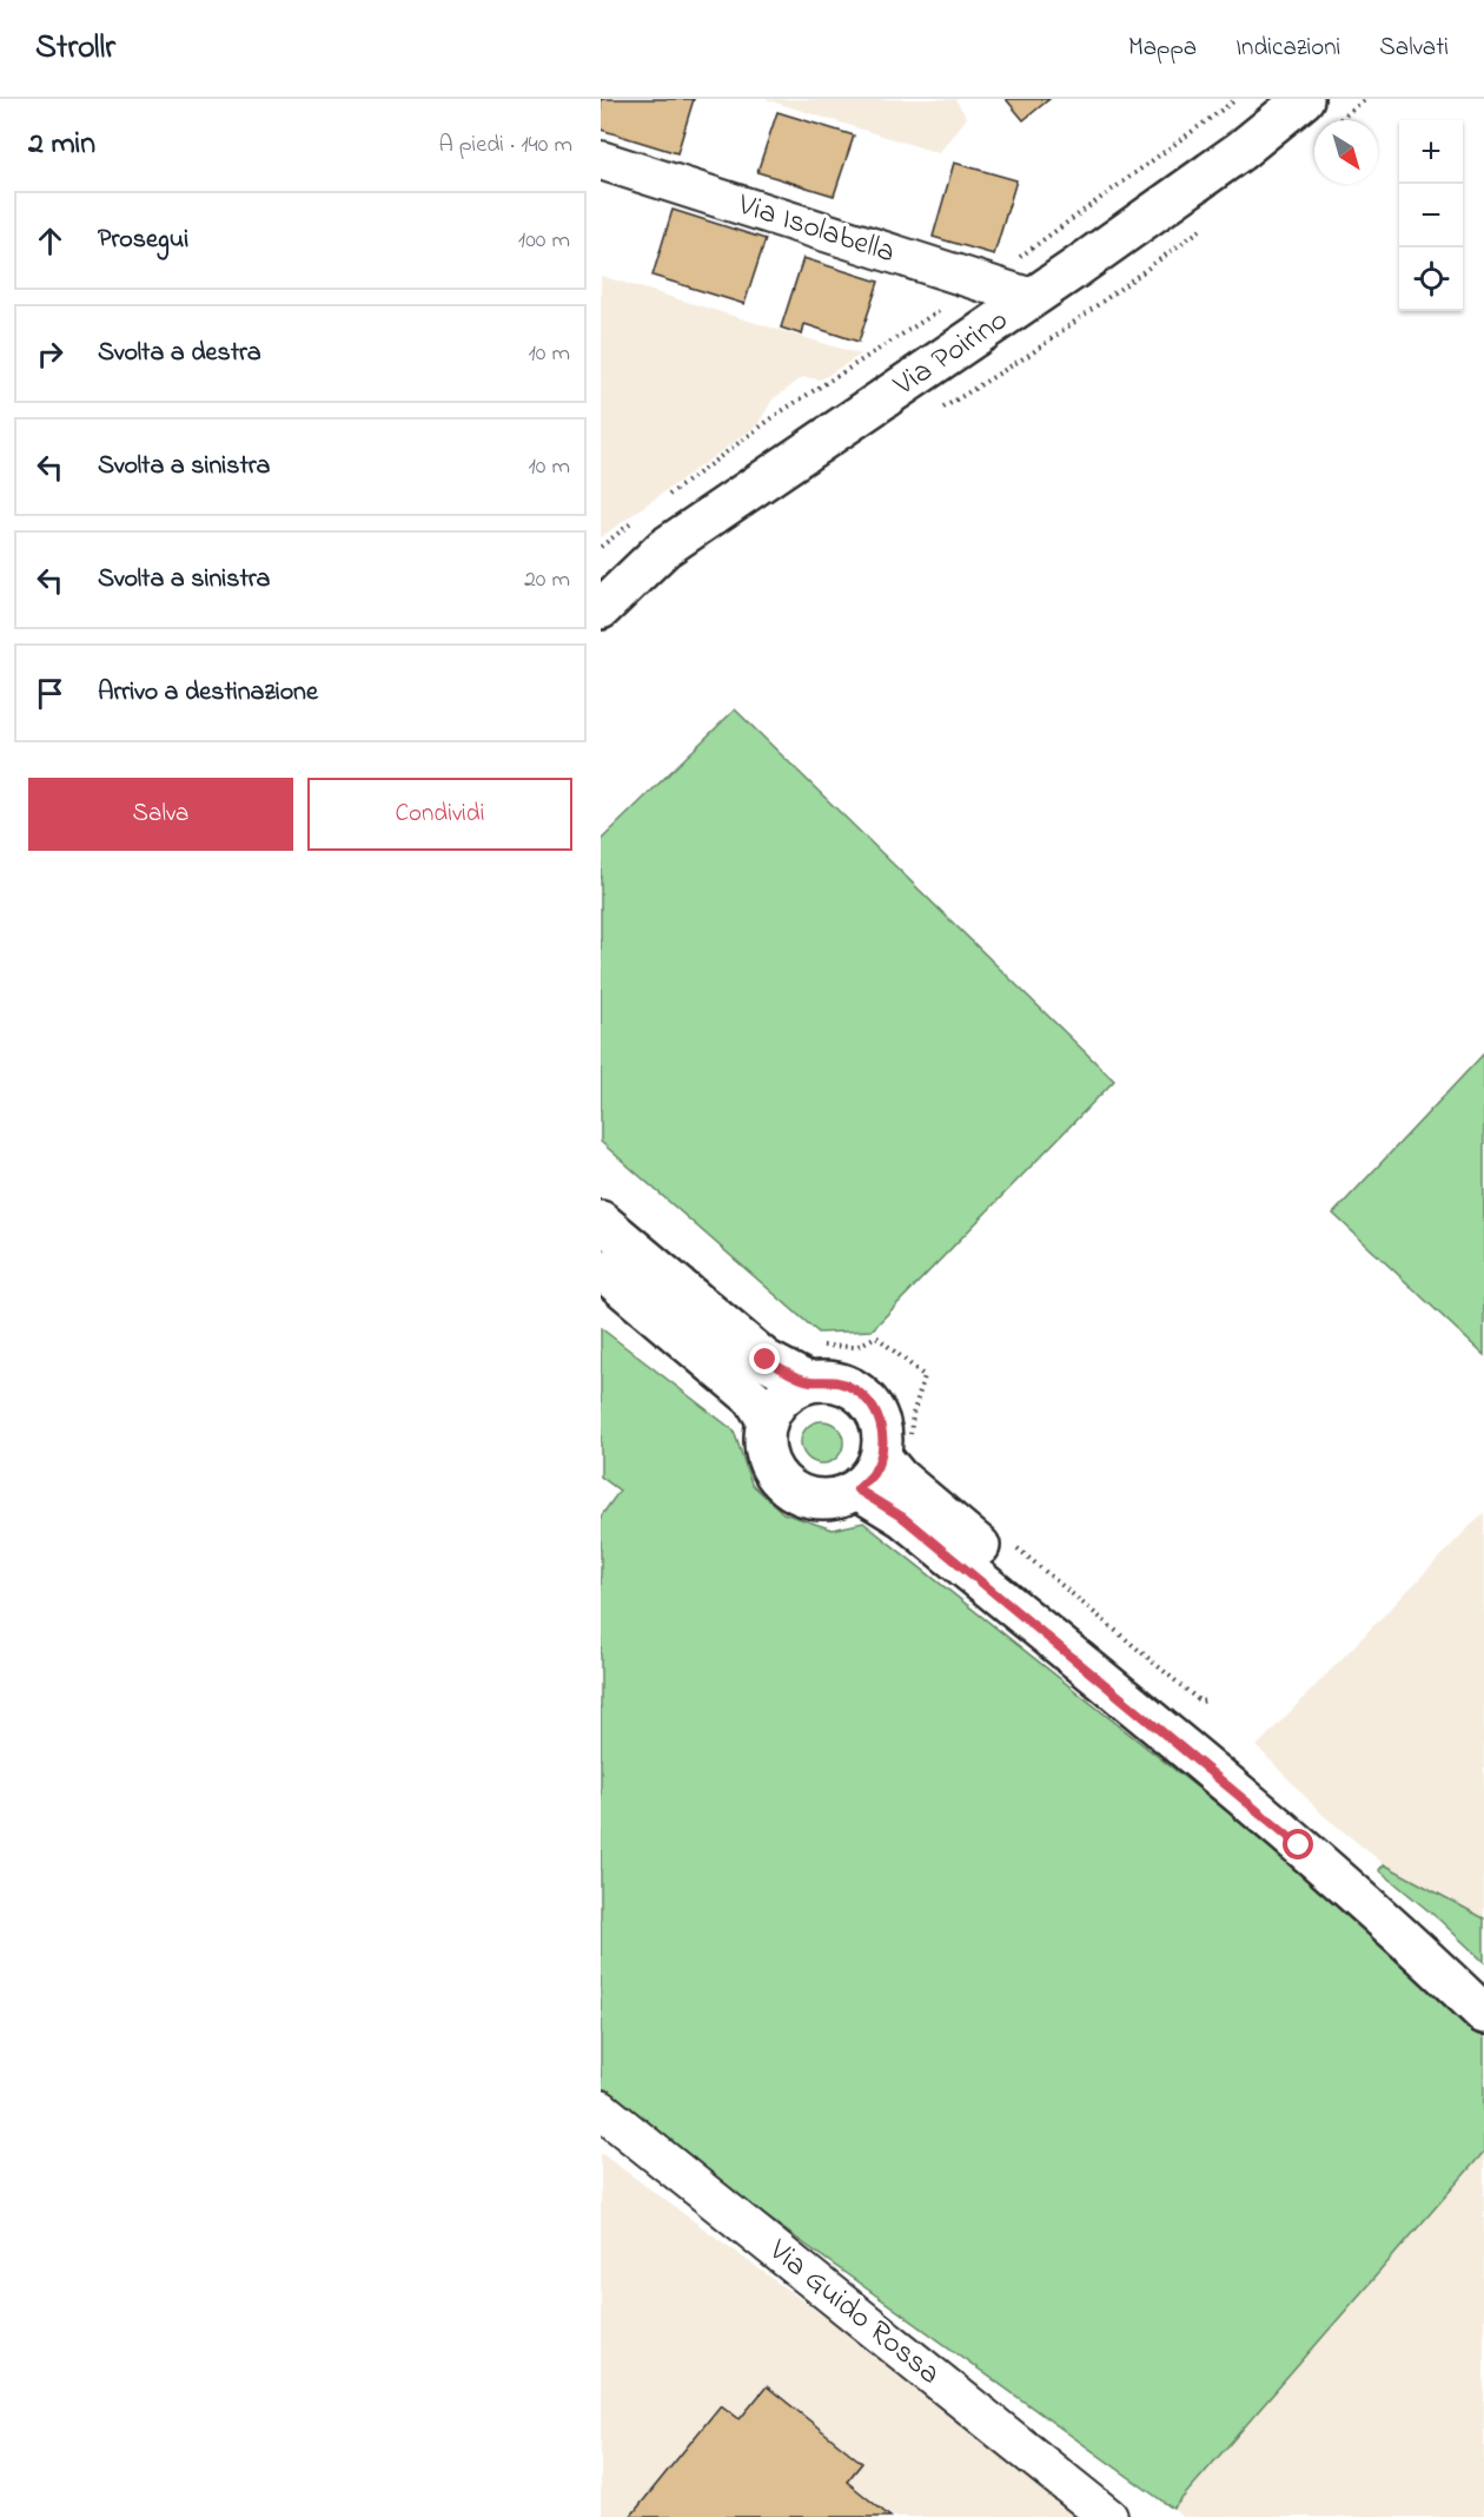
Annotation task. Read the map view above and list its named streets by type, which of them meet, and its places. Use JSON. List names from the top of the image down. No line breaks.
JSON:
{"streets":{"street":["Via Isolabella","Via Poirino","Via Guido Rossa"]},"crossings":[["Via Isolabella","Via Poirino"]],"north":"bottom right","page":{"header":"Strollr","nav":["Mappa","Indicazioni","Salvati"],"heading":["2 min","A piedi · 140 m"],"map_buttons":["+","−"],"list":[["Prosegui","100 m"],["Svolta a destra","10 m"],["Svolta a sinistra","10 m"],["Svolta a sinistra","20 m"],"Arrivo a destinazione"],"buttons":["Salva","Condividi"]}}
